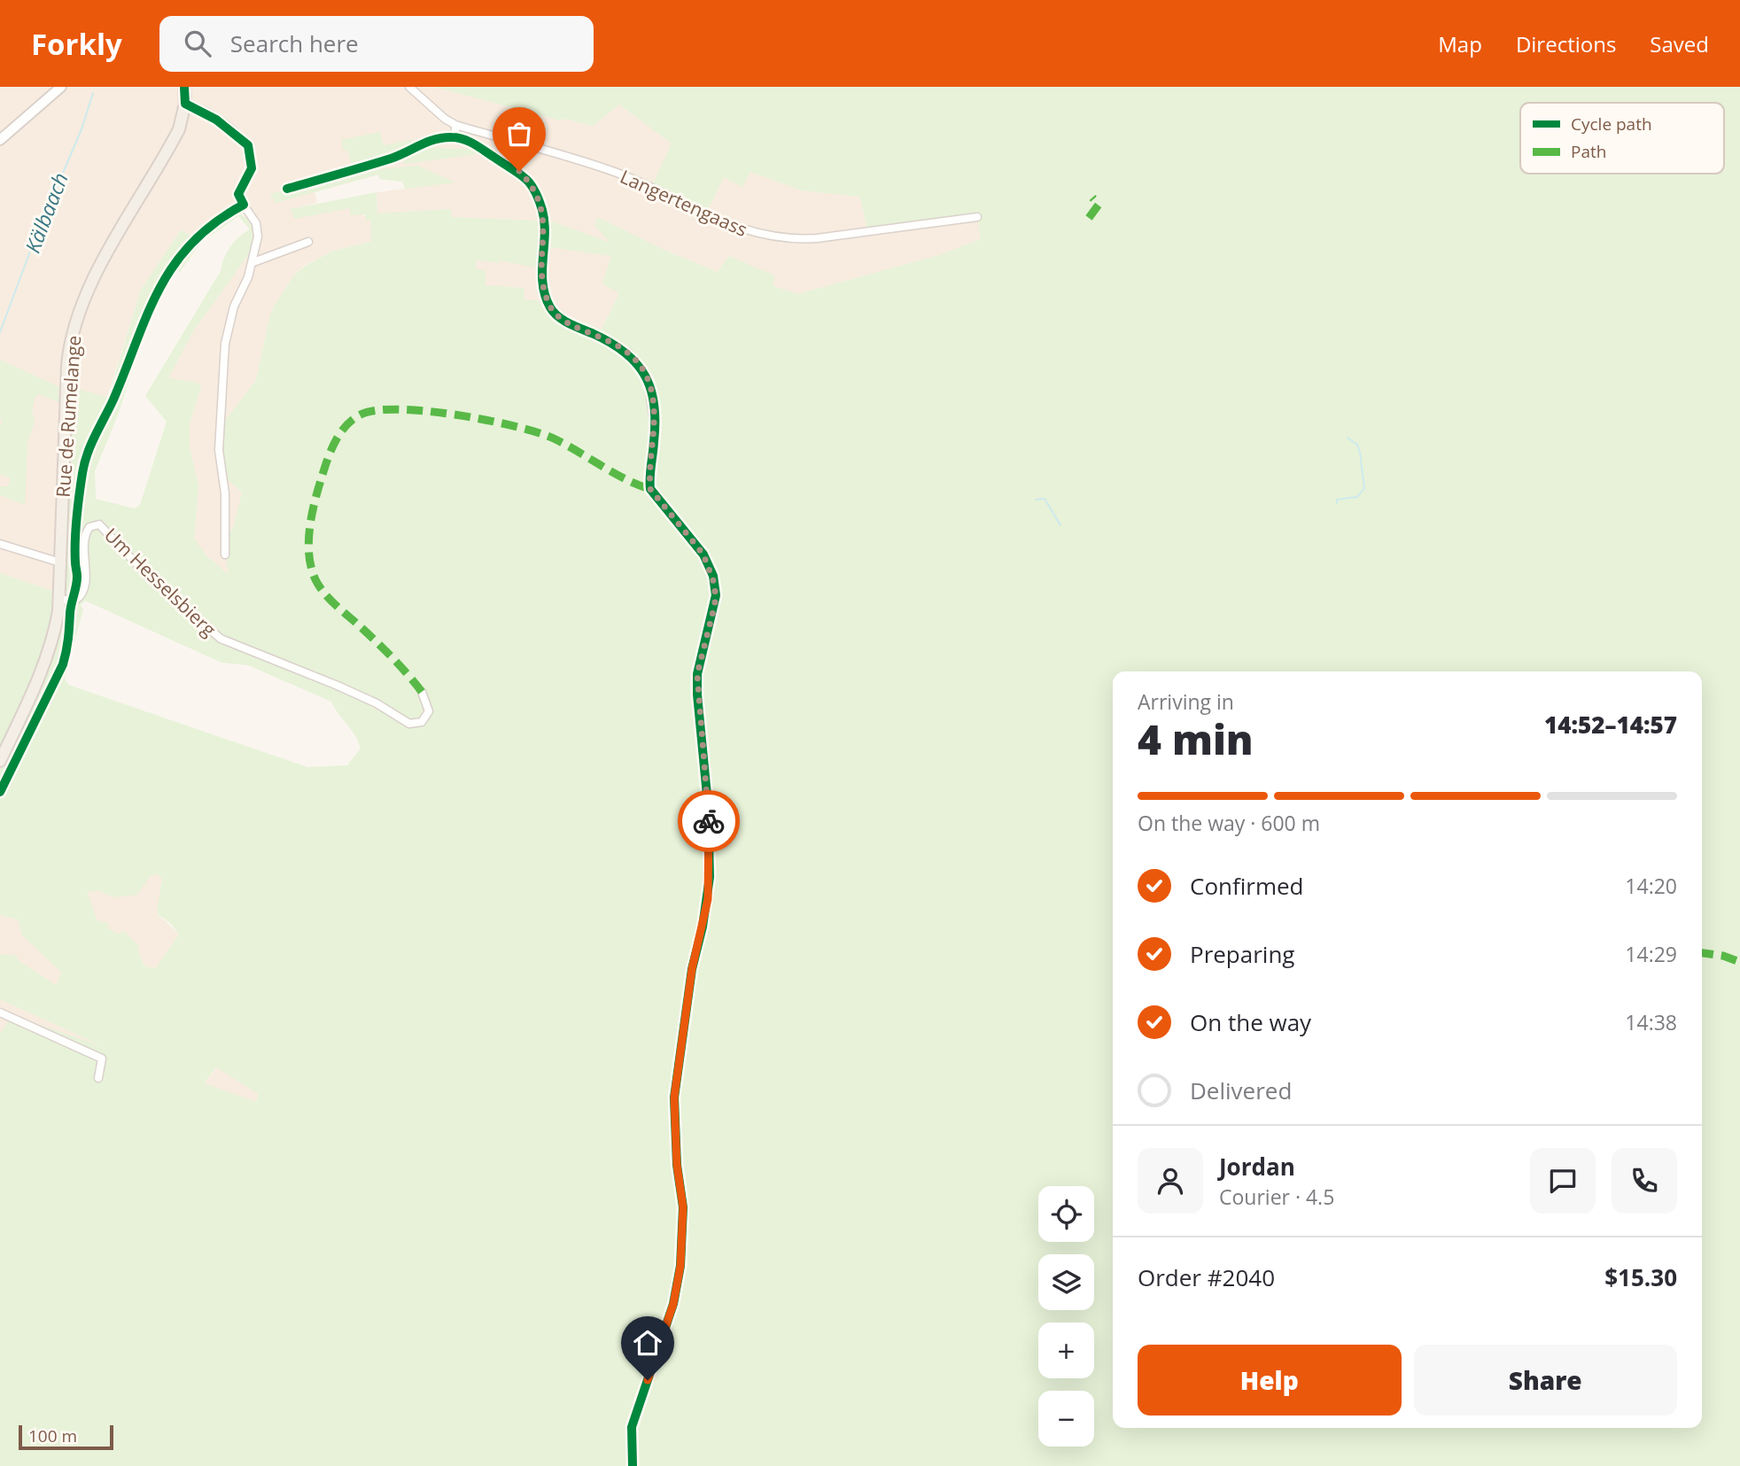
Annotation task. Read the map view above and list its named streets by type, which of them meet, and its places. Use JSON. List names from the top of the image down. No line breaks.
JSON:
{"streets":{"main road":["Rue de Rumelange"],"street":["Langertengaass","Um Hesselsbierg"]},"crossings":[["Rue de Rumelange","Um Hesselsbierg"]],"water":["Kälbaach"],"legend":["Cycle path","Path"],"scale_bar":"100 m","page":{"header":"Forkly","search":"Search here","nav":["Map","Directions","Saved"],"heading":["4 min","Arriving in","14:52–14:57"],"panel":["Jordan","Courier · 4.5","Order #2040","$15.30"],"bar":"On the way · 600 m","list":[["Confirmed","14:20"],["Preparing","14:29"],["On the way","14:38"],"Delivered"],"map_buttons":["+","−"],"buttons":["Help","Share"],"scale":"100 m"}}
